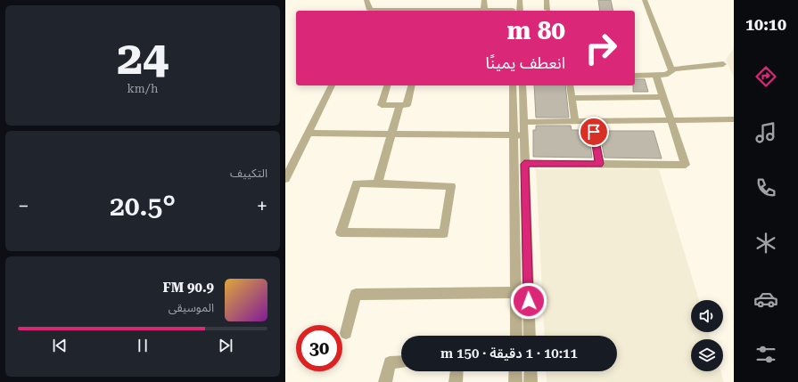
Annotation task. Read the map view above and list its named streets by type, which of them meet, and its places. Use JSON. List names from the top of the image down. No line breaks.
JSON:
{"page":{"tabs":"10:10","tile":[["24","km/h"],"التكييف"],"turn":["80 m","انعطف يمينًا"],"heat":["−","20.5°","+"],"song":["90.9 FM","الموسيقى"],"limit":"30","trip":"10:11 · 1 دقيقة · 150 m"}}
